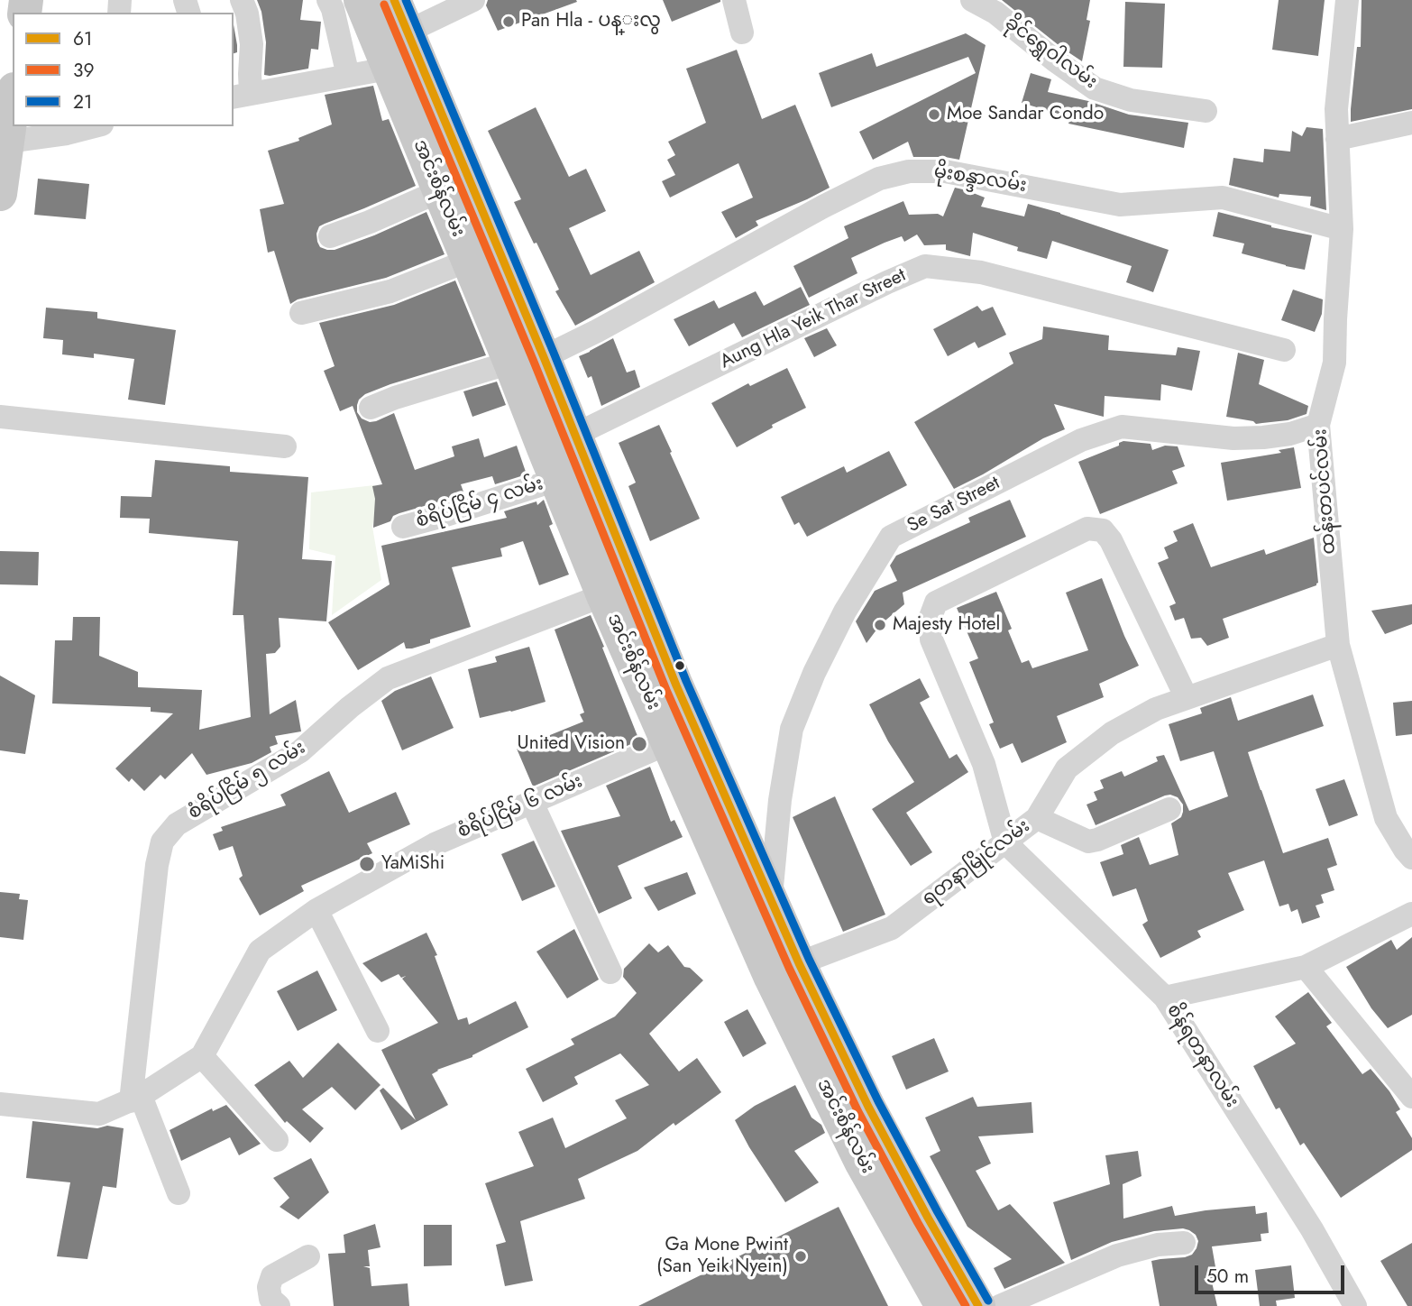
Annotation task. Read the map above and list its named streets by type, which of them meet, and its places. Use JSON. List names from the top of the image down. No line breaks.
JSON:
{"streets":{"main road":["အင်းစိန်လမ်း"],"street":["ခိုင်ရွှေဝါလမ်း","မိုးစန္ဒာလမ်း","Aung Hla Yeik Thar Street","ထန်းတပင်လမ်း","စံရိပ်ငြိမ် ၄ လမ်း","Se Sat Street","စံရိပ်ငြိမ် ၅ လမ်း","စံရိပ်ငြိမ် ၆ လမ်း","ရတနာမြိုင်လမ်း","စိန်ရတနာလမ်း"]},"crossings":[["မိုးစန္ဒာလမ်း","အင်းစိန်လမ်း"],["မိုးစန္ဒာလမ်း","ထန်းတပင်လမ်း"],["အင်းစိန်လမ်း","Aung Hla Yeik Thar Street"],["အင်းစိန်လမ်း","စံရိပ်ငြိမ် ၄ လမ်း"],["အင်းစိန်လမ်း","Se Sat Street"],["အင်းစိန်လမ်း","စံရိပ်ငြိမ် ၅ လမ်း"],["အင်းစိန်လမ်း","စံရိပ်ငြိမ် ၆ လမ်း"],["အင်းစိန်လမ်း","ရတနာမြိုင်လမ်း"],["ထန်းတပင်လမ်း","Se Sat Street"],["ထန်းတပင်လမ်း","ရတနာမြိုင်လမ်း"],["စံရိပ်ငြိမ် ၅ လမ်း","စံရိပ်ငြိမ် ၆ လမ်း"],["ရတနာမြိုင်လမ်း","စိန်ရတနာလမ်း"]],"places":["Pan Hla - ပန္းလွ","Moe Sandar Condo","Majesty Hotel","United Vision","YaMiShi","Ga Mone Pwint (San Yeik Nyein)"],"lines":["transit line 61","transit line 21","transit line 39"],"legend":["61","39","21"],"scale_bar":"50 m"}
